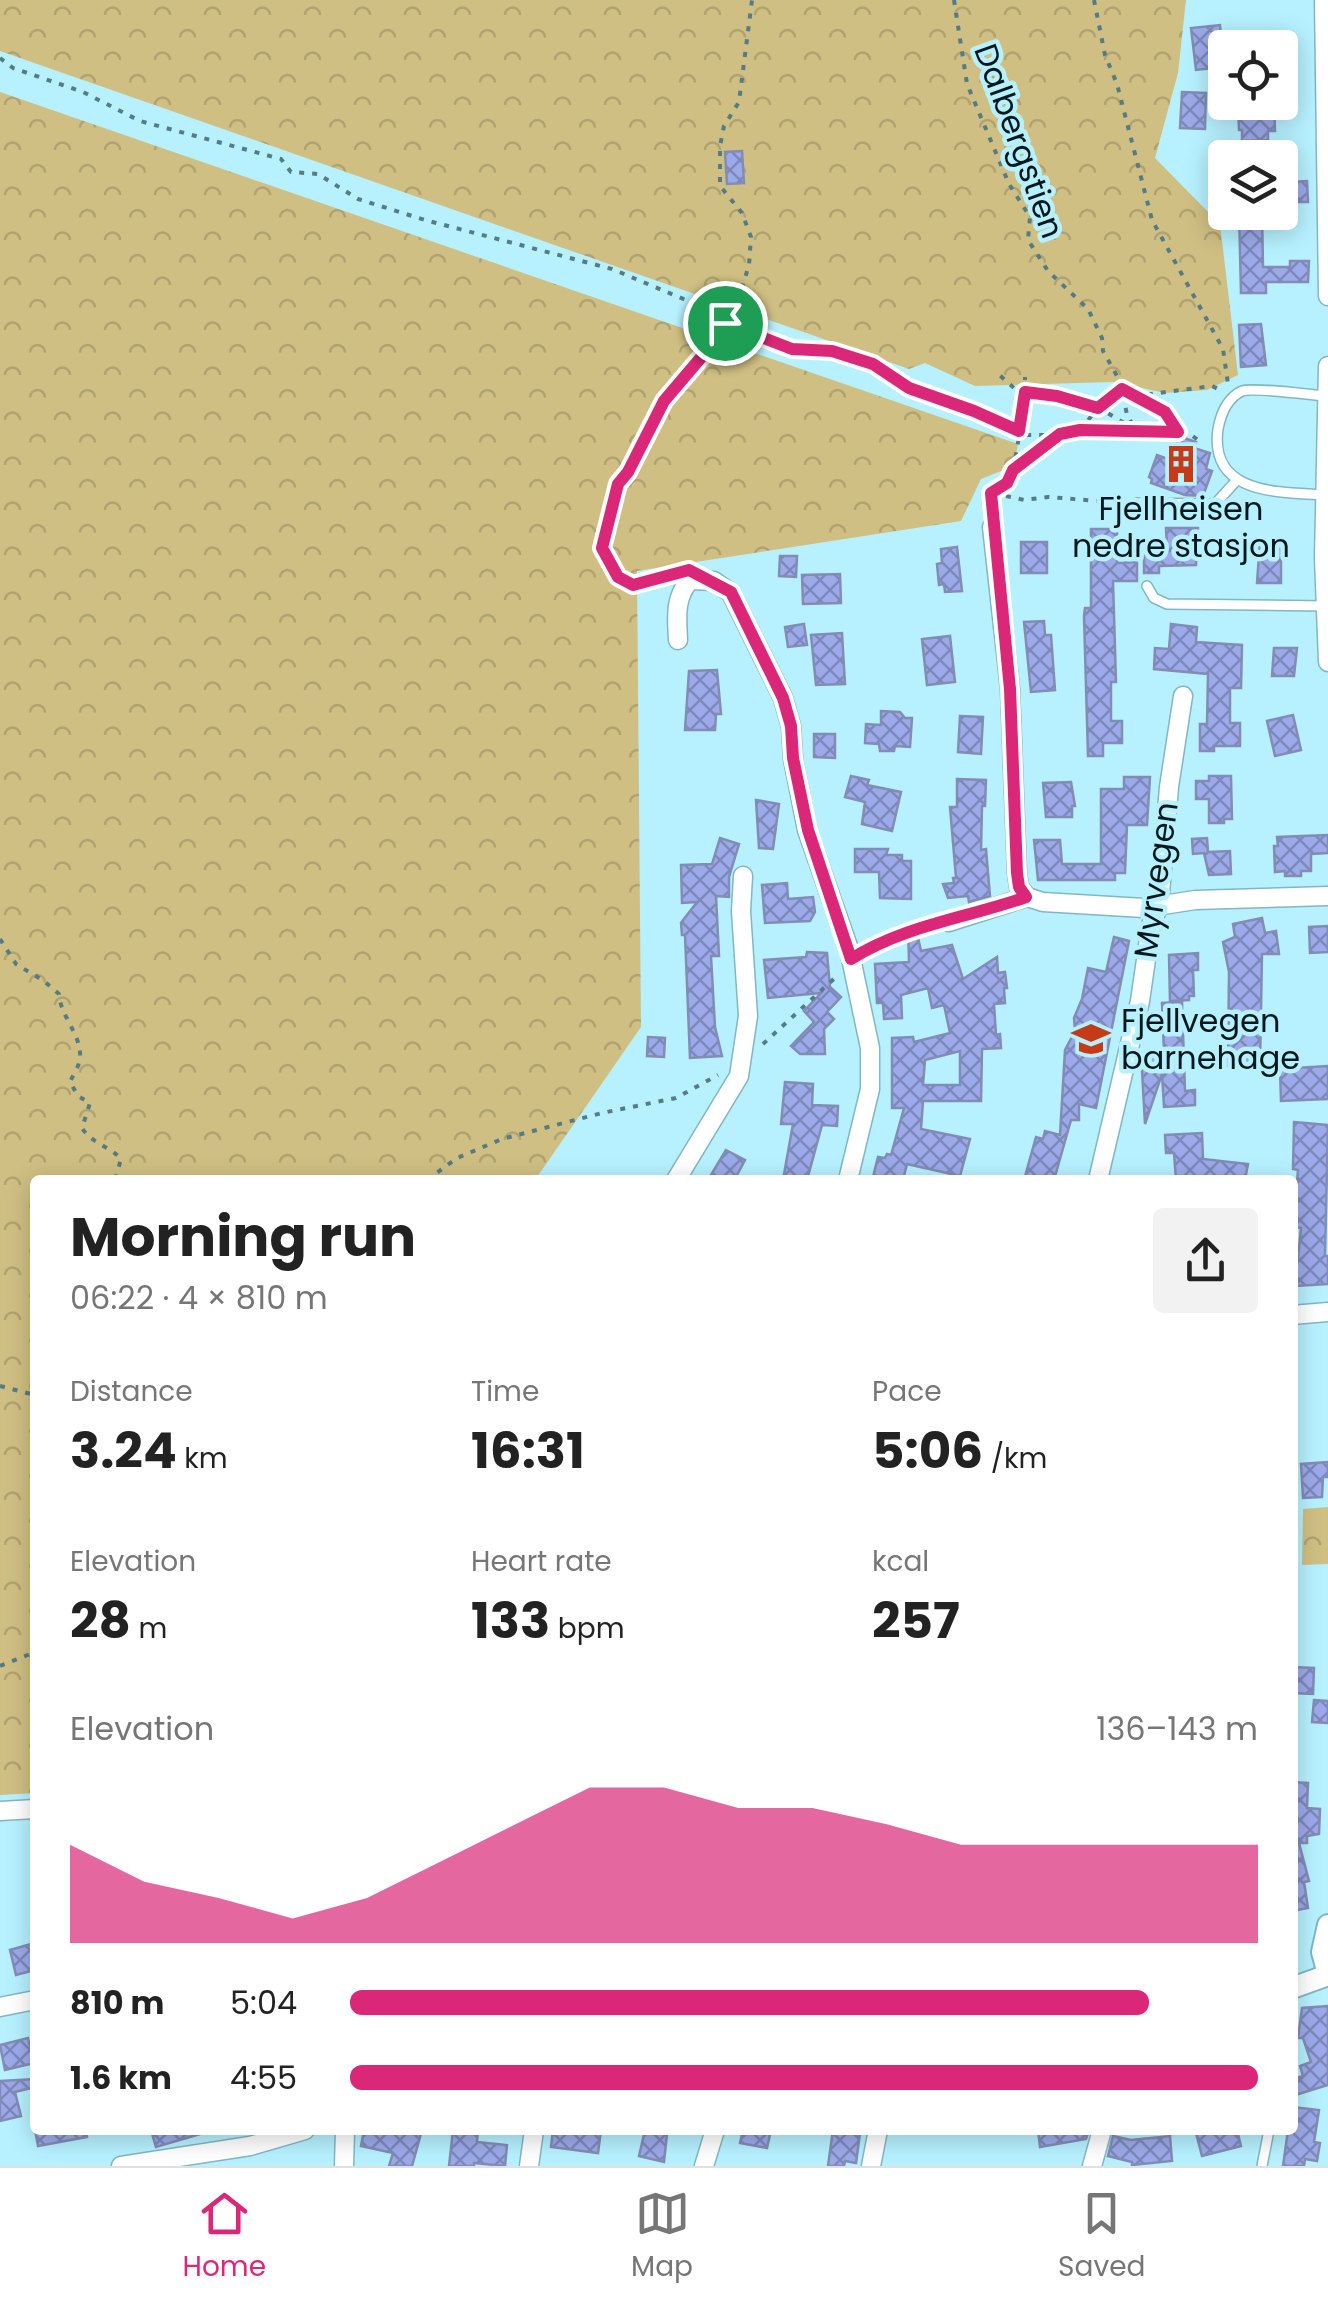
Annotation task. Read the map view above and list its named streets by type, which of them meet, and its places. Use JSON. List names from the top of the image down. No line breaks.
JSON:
{"streets":{"street":["Myrvegen"],"path":["Dalbergstien"]},"places":{"building":["Fjellheisen nedre stasjon"],"school or university":["Fjellvegen barnehage"]},"page":{"heading":["Morning run","06:22 · 4 × 810 m"],"stats":[["Distance","3.24 km"],["Time","16:31"],["Pace","5:06 /km"],["Elevation","28 m"],["Heart rate","133 bpm"],["kcal","257"]],"chart":["Elevation","136–143 m"],"list":[{"name":"810 m","note":"5:04"},{"name":"1.6 km","note":"4:55"}],"tabs":["Home","Map","Saved"]}}
